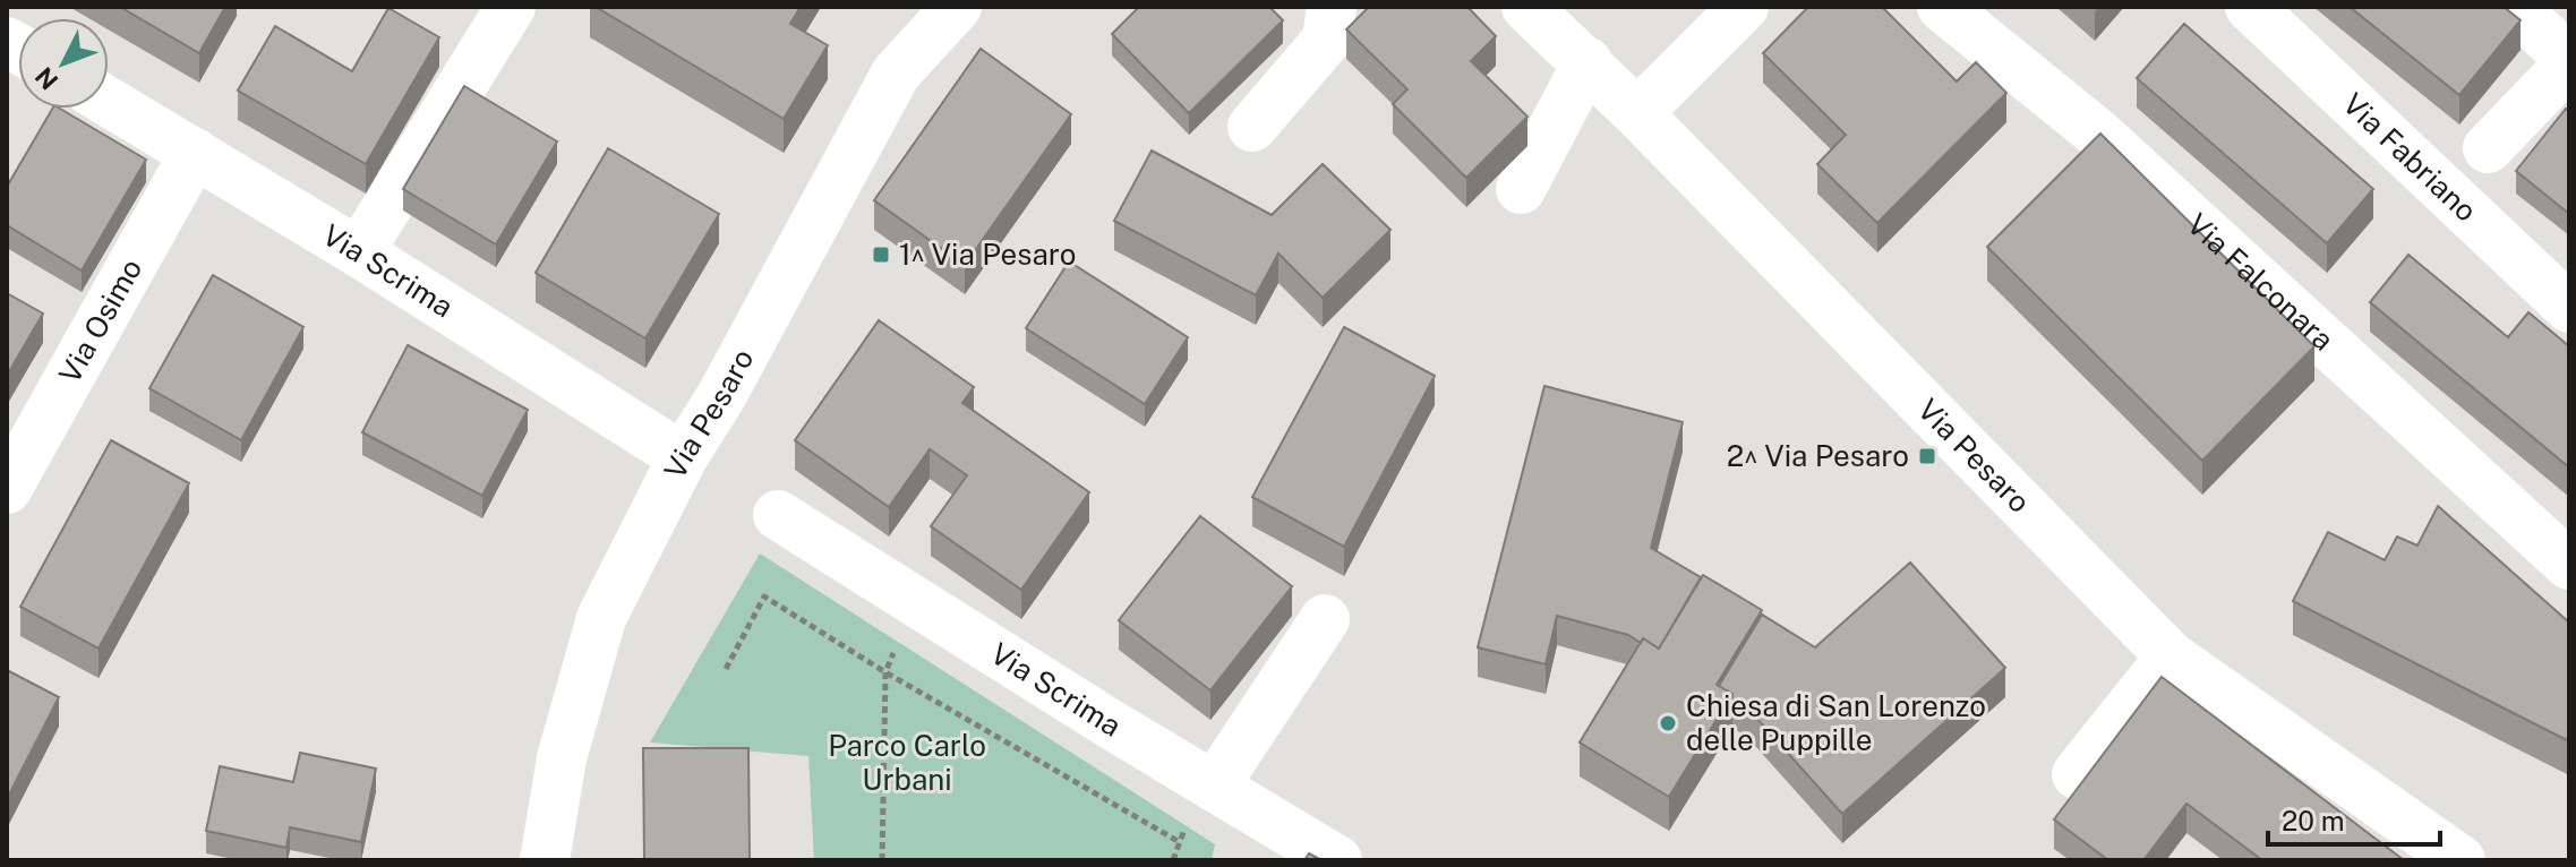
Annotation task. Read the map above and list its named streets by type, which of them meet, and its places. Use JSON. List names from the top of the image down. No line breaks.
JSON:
{"streets":{"street":["Via Fabriano","Via Scrima","Via Falconara","Via Osimo","Via Pesaro"]},"crossings":[["Via Scrima","Via Osimo"],["Via Scrima","Via Pesaro"]],"parks":["Parco Carlo Urbani"],"places":{"transit":["1^ Via Pesaro","2^ Via Pesaro"],"other":["Chiesa di San Lorenzo delle Puppille"]},"scale_bar":"20 m","north":"bottom left"}
